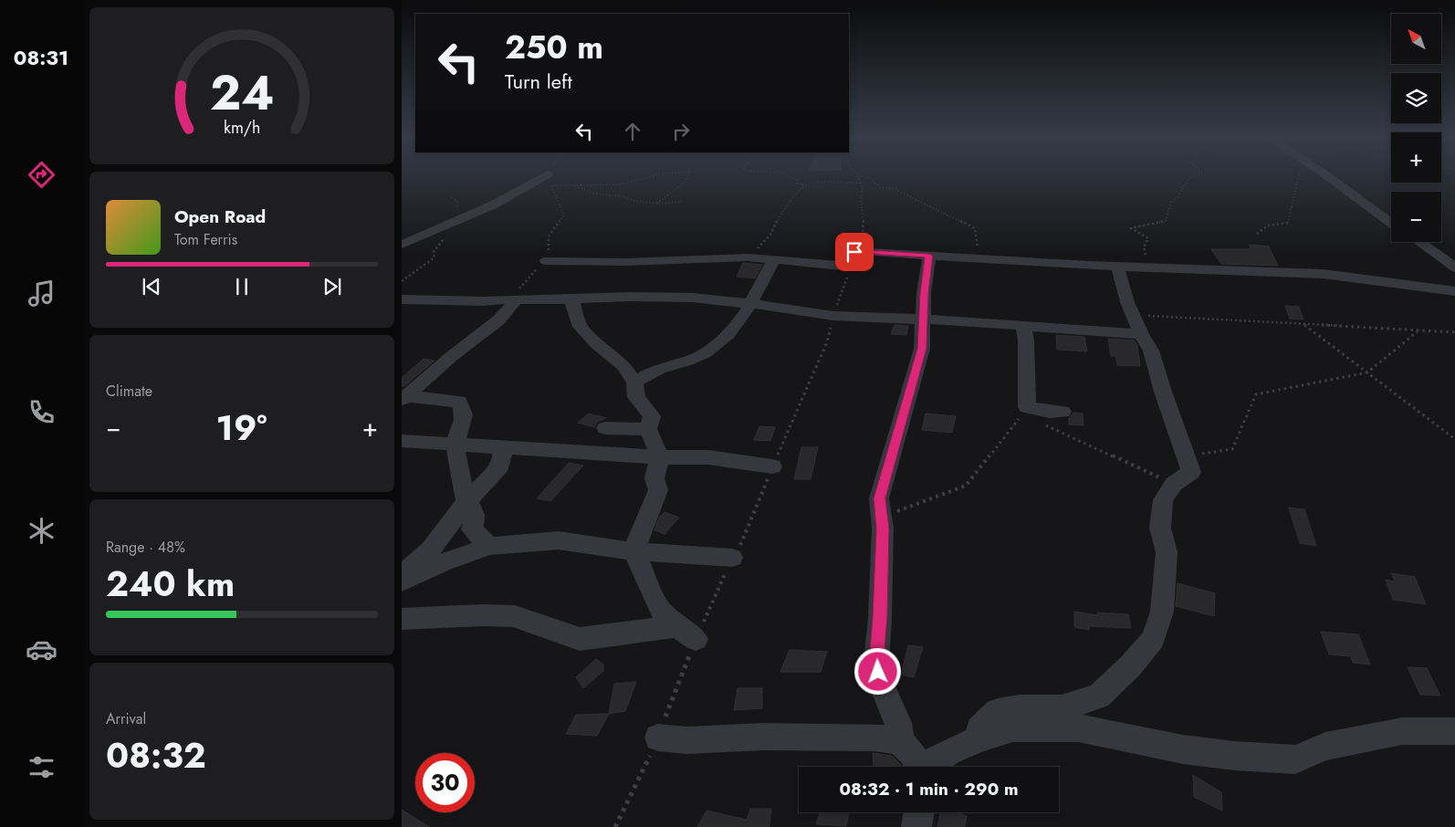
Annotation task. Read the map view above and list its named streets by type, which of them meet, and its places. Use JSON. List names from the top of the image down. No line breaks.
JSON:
{"north":"top left","page":{"tabs":"08:31","map_buttons":["+","−"],"turn":["250 m","Turn left"],"song":["Open Road","Tom Ferris"],"tile":["Climate",["Range · 48%","240 km"],["Arrival","08:32"]],"heat":["−","19°","+"],"limit":"30","trip":"08:32 · 1 min · 290 m","gauge":["24","km/h"]}}
